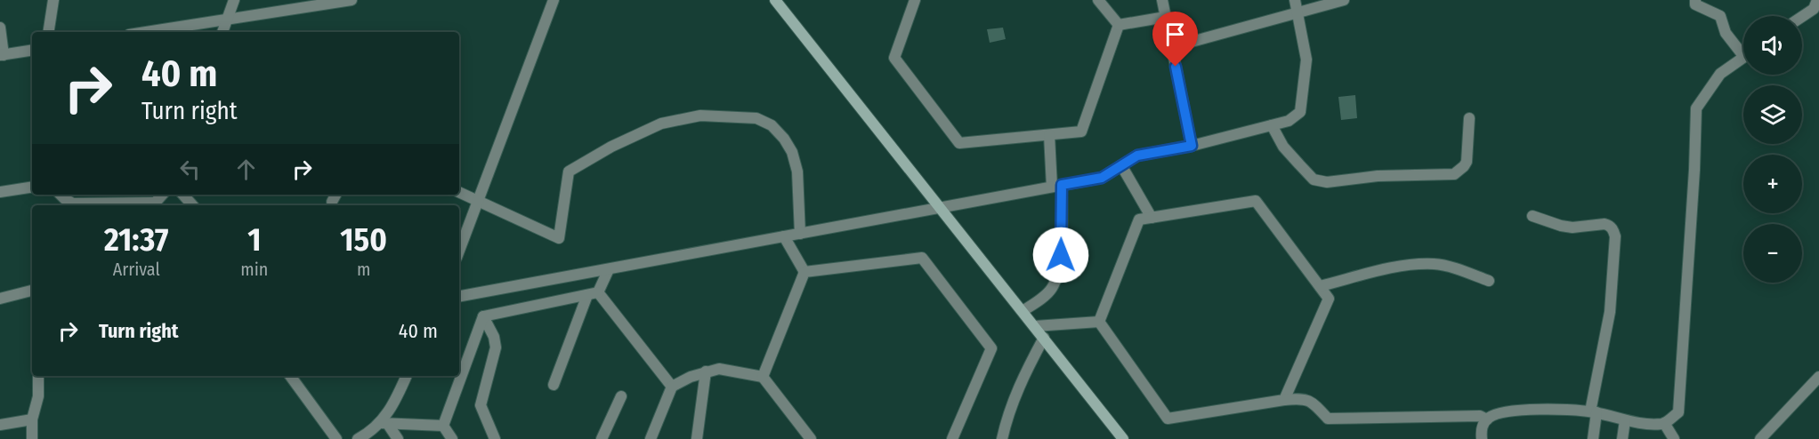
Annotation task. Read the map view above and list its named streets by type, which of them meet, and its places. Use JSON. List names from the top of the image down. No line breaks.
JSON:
{"page":{"map_buttons":["+","−"],"turn":["40 m","Turn right"],"eta":["21:37","Arrival","1","min","150","m"],"list":[{"name":"Turn right","value":"40 m"}]}}
